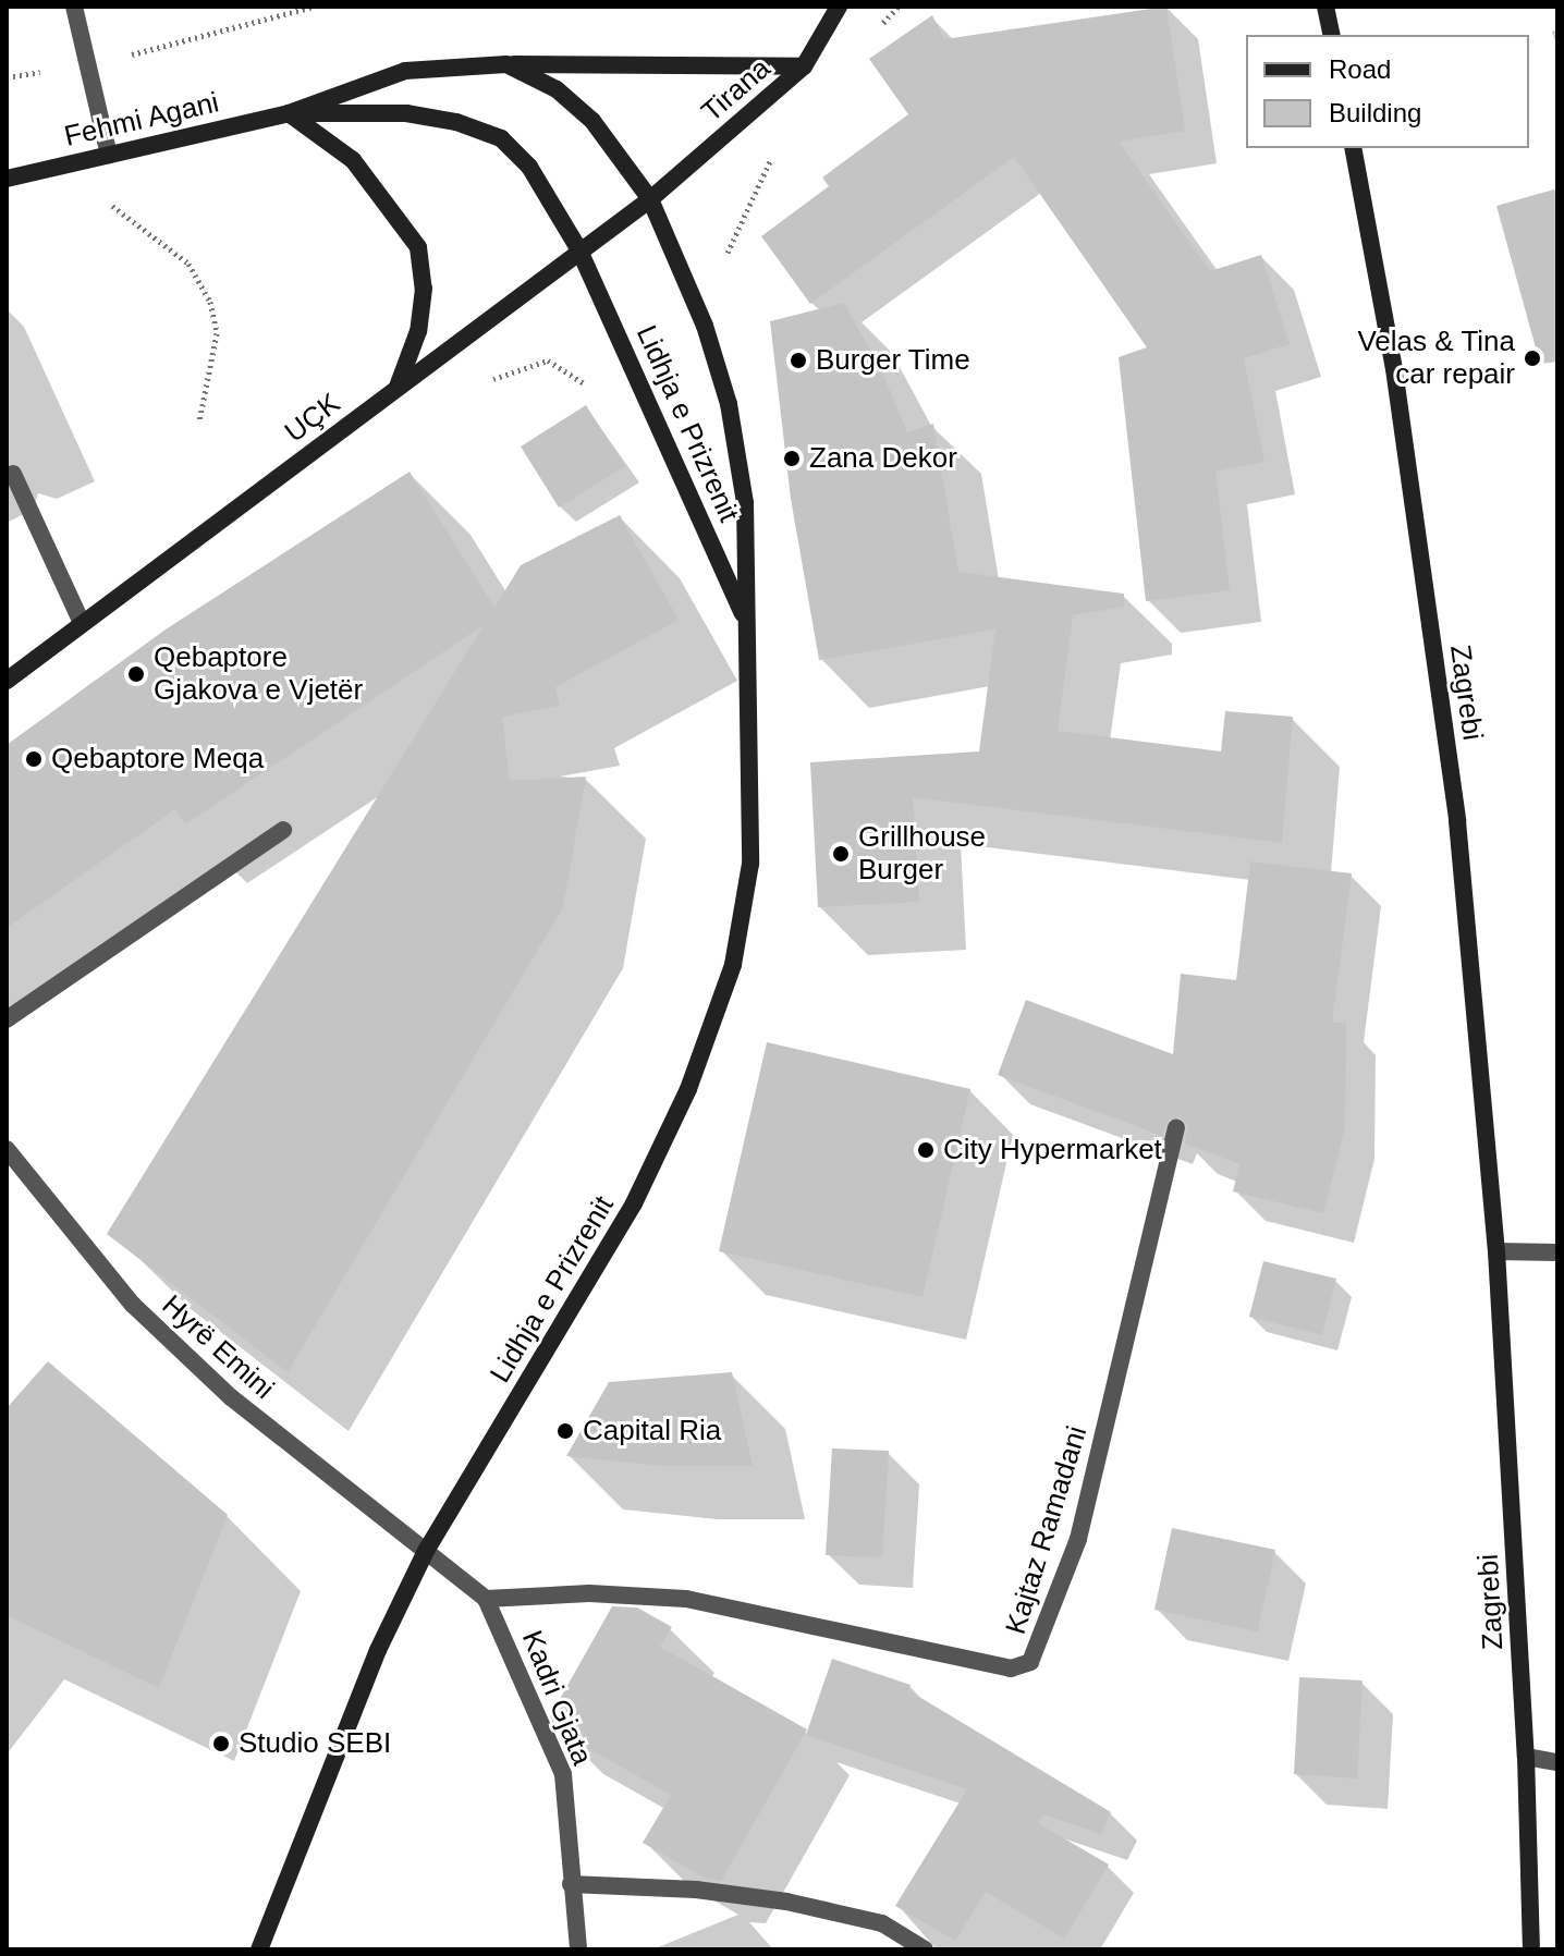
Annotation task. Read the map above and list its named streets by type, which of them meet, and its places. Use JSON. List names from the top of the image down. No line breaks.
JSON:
{"streets":{"street":["Tirana","Fehmi Agani","UÇK","Lidhja e Prizrenit","Zagrebi","Hyrë Emini","Kajtaz Ramadani","Kadri Gjata"]},"crossings":[["Tirana","Fehmi Agani"],["Tirana","UÇK"],["Tirana","Lidhja e Prizrenit"],["Fehmi Agani","UÇK"],["Fehmi Agani","Lidhja e Prizrenit"],["UÇK","Lidhja e Prizrenit"],["Lidhja e Prizrenit","Hyrë Emini"],["Lidhja e Prizrenit","Kadri Gjata"],["Hyrë Emini","Kadri Gjata"],["Kajtaz Ramadani","Kadri Gjata"]],"places":["Velas & Tina car repair","Burger Time","Zana Dekor","Qebaptore Gjakova e Vjetër","Qebaptore Meqa","Grillhouse Burger","City Hypermarket","Capital Ria","Studio SEBI"],"legend":["Road","Building"]}
